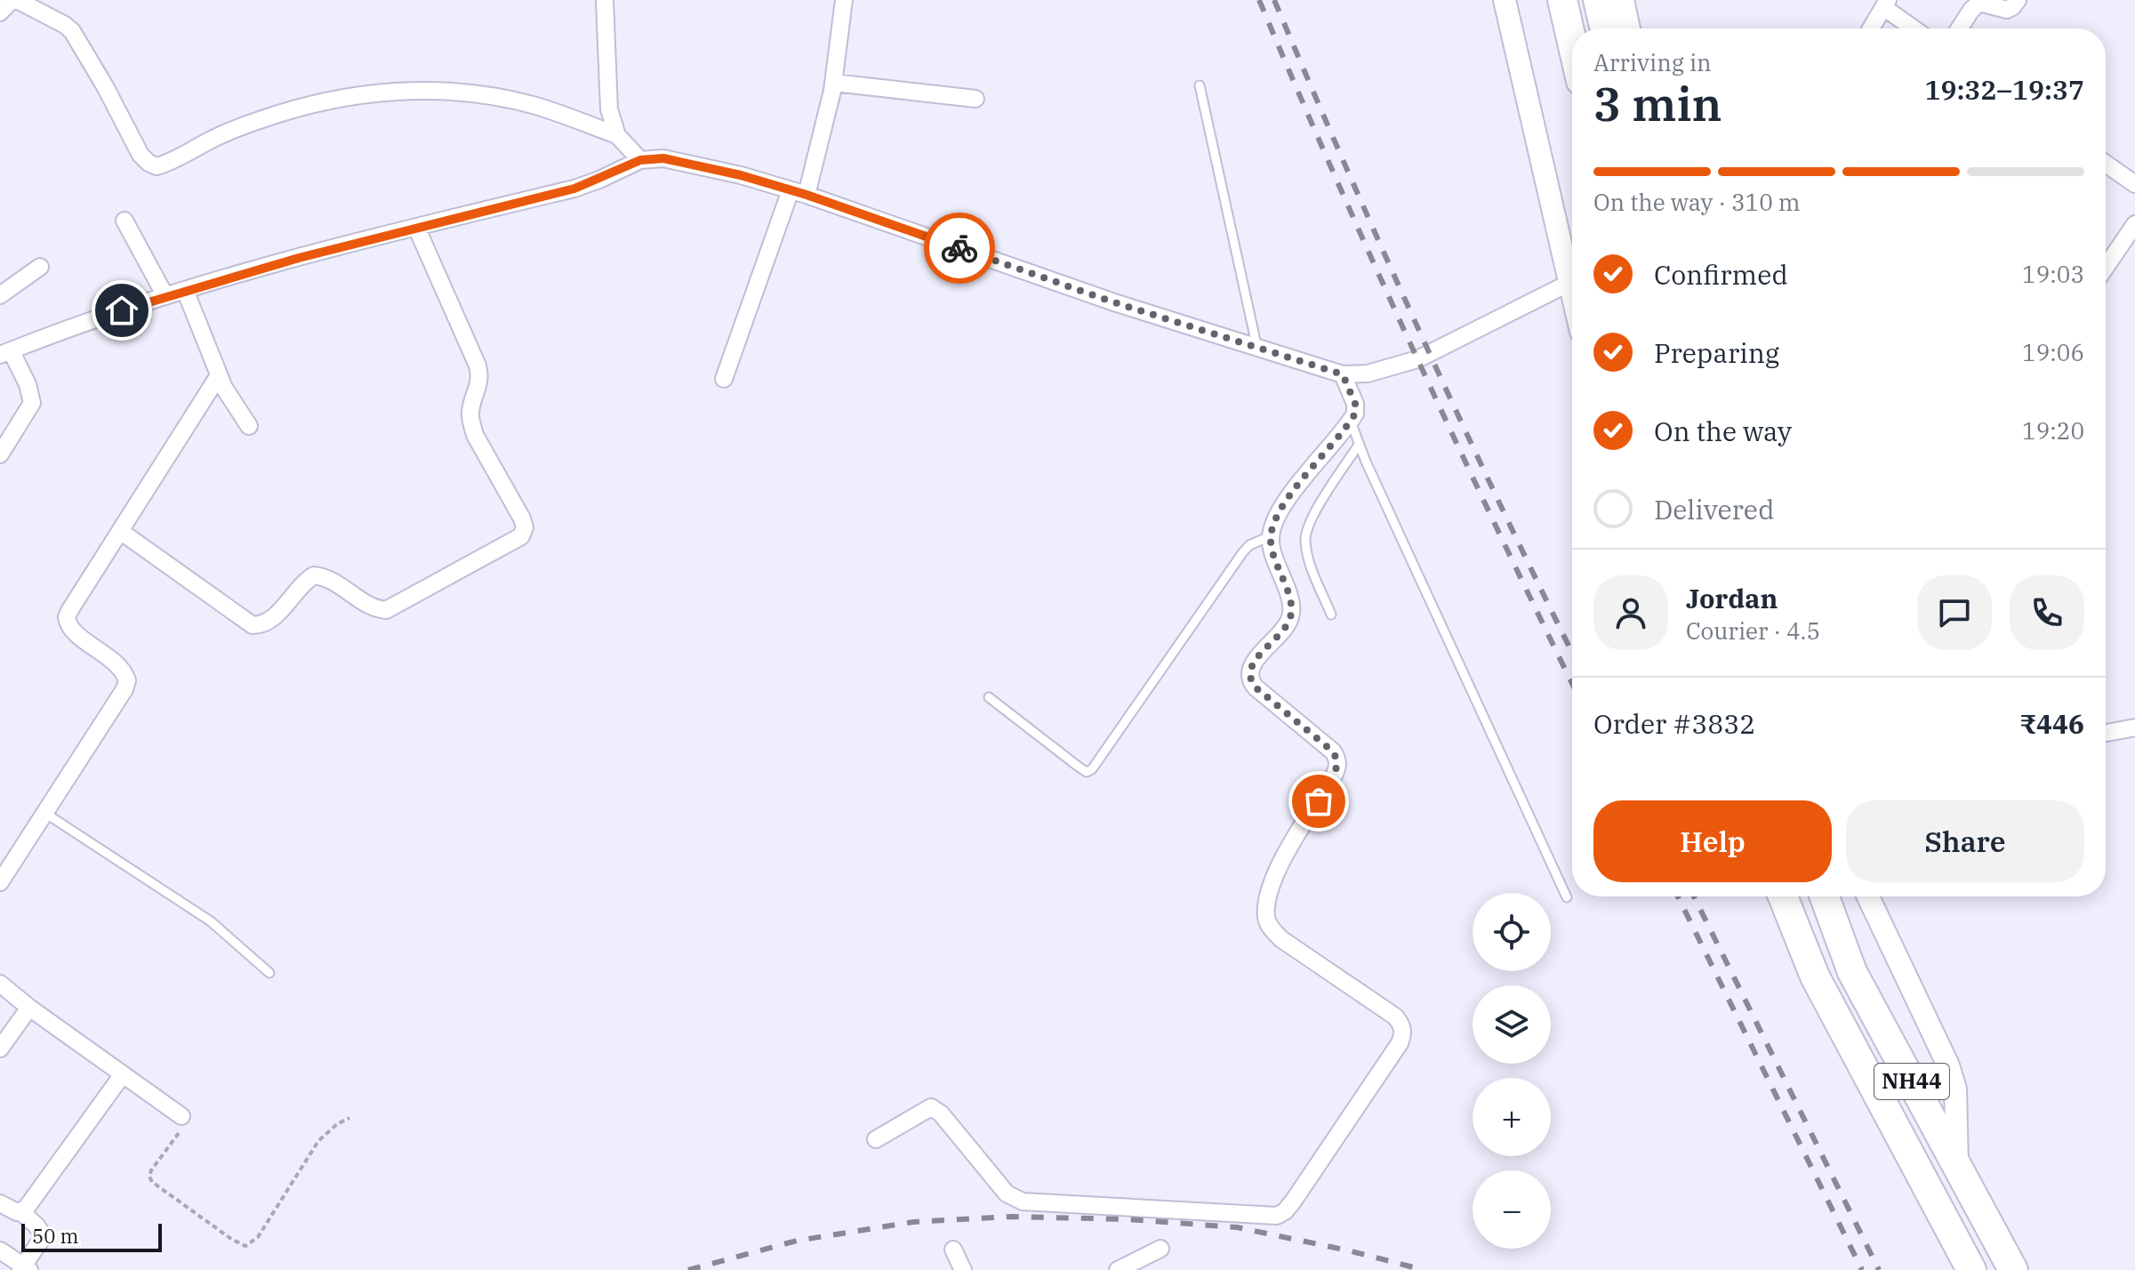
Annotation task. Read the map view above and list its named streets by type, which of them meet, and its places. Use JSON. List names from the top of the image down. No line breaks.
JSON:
{"streets":{"highway":["NH44"]},"scale_bar":"50 m","page":{"heading":["3 min","Arriving in","19:32–19:37"],"panel":["Jordan","Courier · 4.5","Order #3832","₹446"],"bar":"On the way · 310 m","list":[["Confirmed","19:03"],["Preparing","19:06"],["On the way","19:20"],"Delivered"],"buttons":["Help","Share"],"map_buttons":["+","−"],"scale":"50 m"}}
